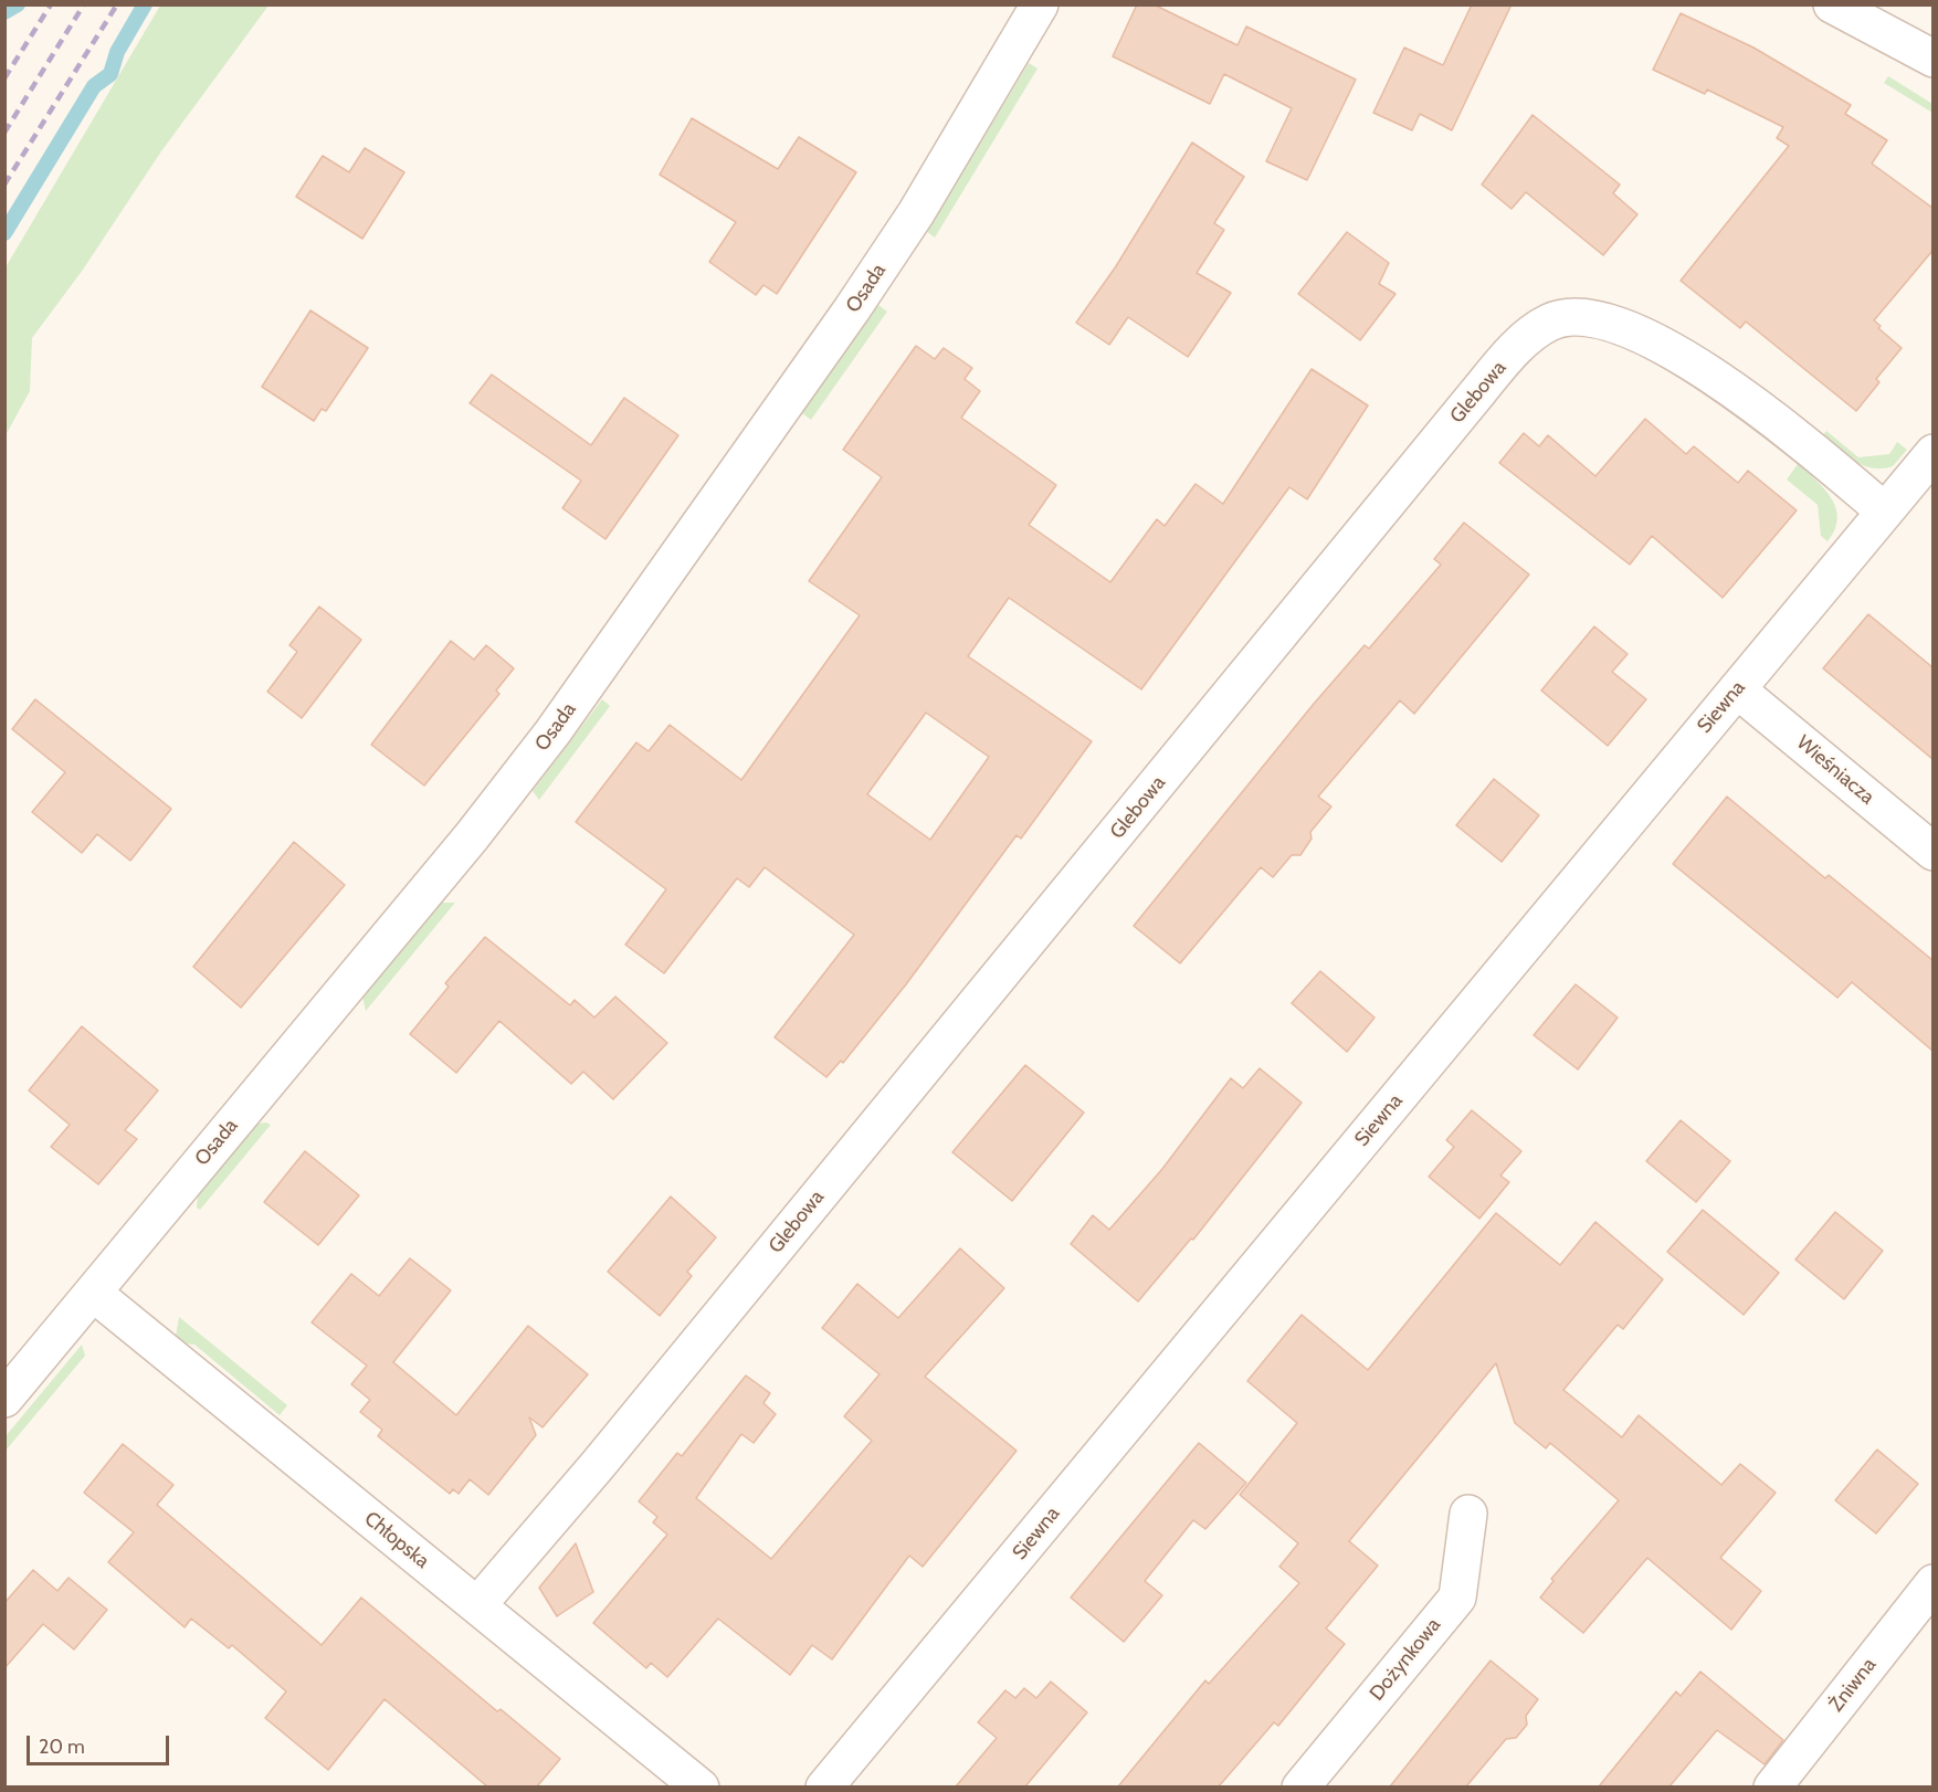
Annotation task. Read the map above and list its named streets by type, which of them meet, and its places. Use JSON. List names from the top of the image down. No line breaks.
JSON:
{"streets":{"street":["Osada","Glebowa","Siewna","Wieśniacza","Chłopska","Dożynkowa","Żniwna"]},"crossings":[["Osada","Chłopska"],["Glebowa","Siewna"],["Glebowa","Chłopska"],["Siewna","Wieśniacza"]],"scale_bar":"20 m"}
